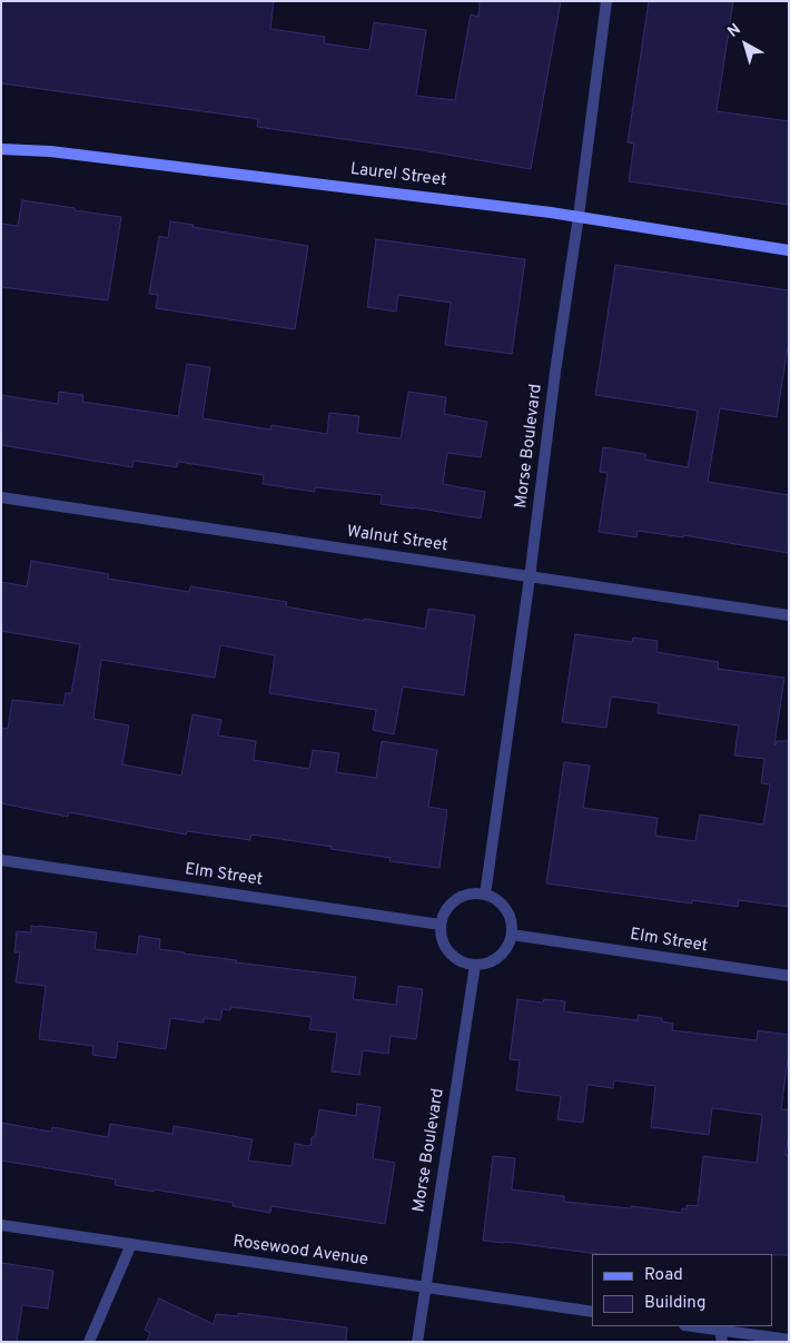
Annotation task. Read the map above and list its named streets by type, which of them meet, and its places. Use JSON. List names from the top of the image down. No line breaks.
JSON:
{"streets":{"street":["Laurel Street","Morse Boulevard","Walnut Street","Elm Street","Rosewood Avenue"]},"crossings":[["Laurel Street","Morse Boulevard"],["Morse Boulevard","Walnut Street"],["Morse Boulevard","Elm Street"],["Morse Boulevard","Rosewood Avenue"]],"legend":["Road","Building"],"north":"top left"}
